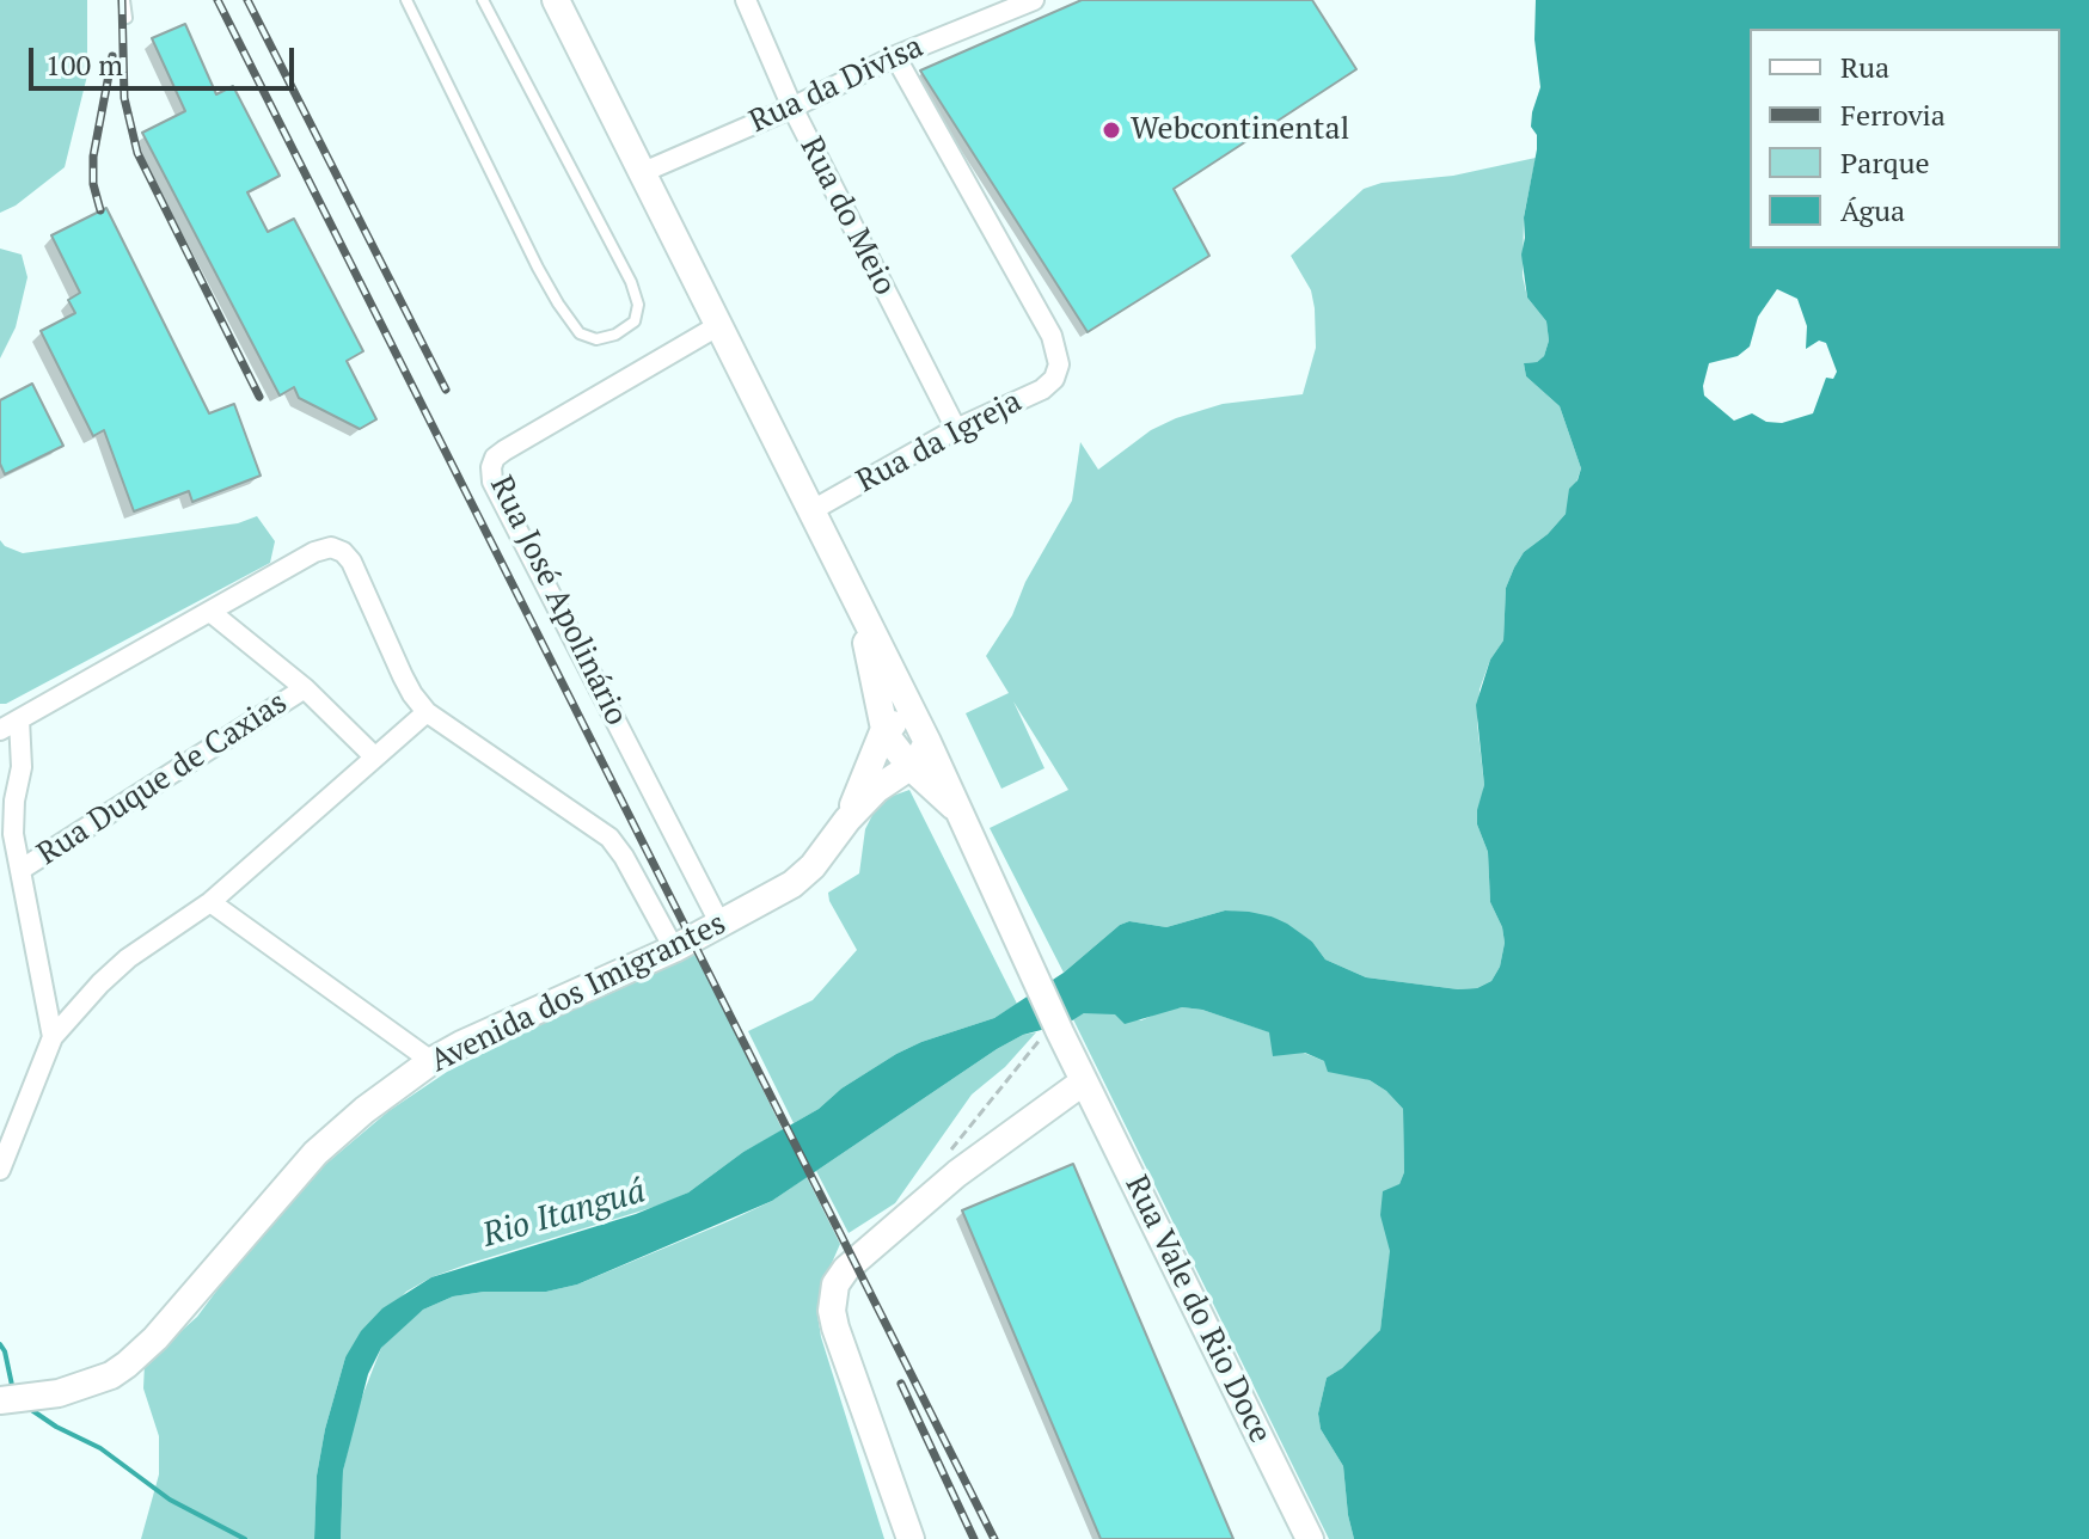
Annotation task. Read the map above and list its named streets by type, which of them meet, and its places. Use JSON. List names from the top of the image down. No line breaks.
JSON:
{"streets":{"street":["Rua da Divisa","Rua do Meio","Rua da Igreja","Rua José Apolinário","Rua Duque de Caxias","Avenida dos Imigrantes","Rua Vale do Rio Doce"]},"crossings":[["Rua da Divisa","Rua do Meio"],["Rua da Divisa","Rua da Igreja"],["Rua da Divisa","Rua Vale do Rio Doce"],["Rua do Meio","Rua da Igreja"],["Rua da Igreja","Rua Vale do Rio Doce"],["Rua José Apolinário","Avenida dos Imigrantes"],["Rua José Apolinário","Rua Vale do Rio Doce"],["Avenida dos Imigrantes","Rua Vale do Rio Doce"]],"water":["Rio Itanguá"],"places":["Webcontinental"],"legend":["Rua","Ferrovia","Parque","Água"],"scale_bar":"100 m"}
